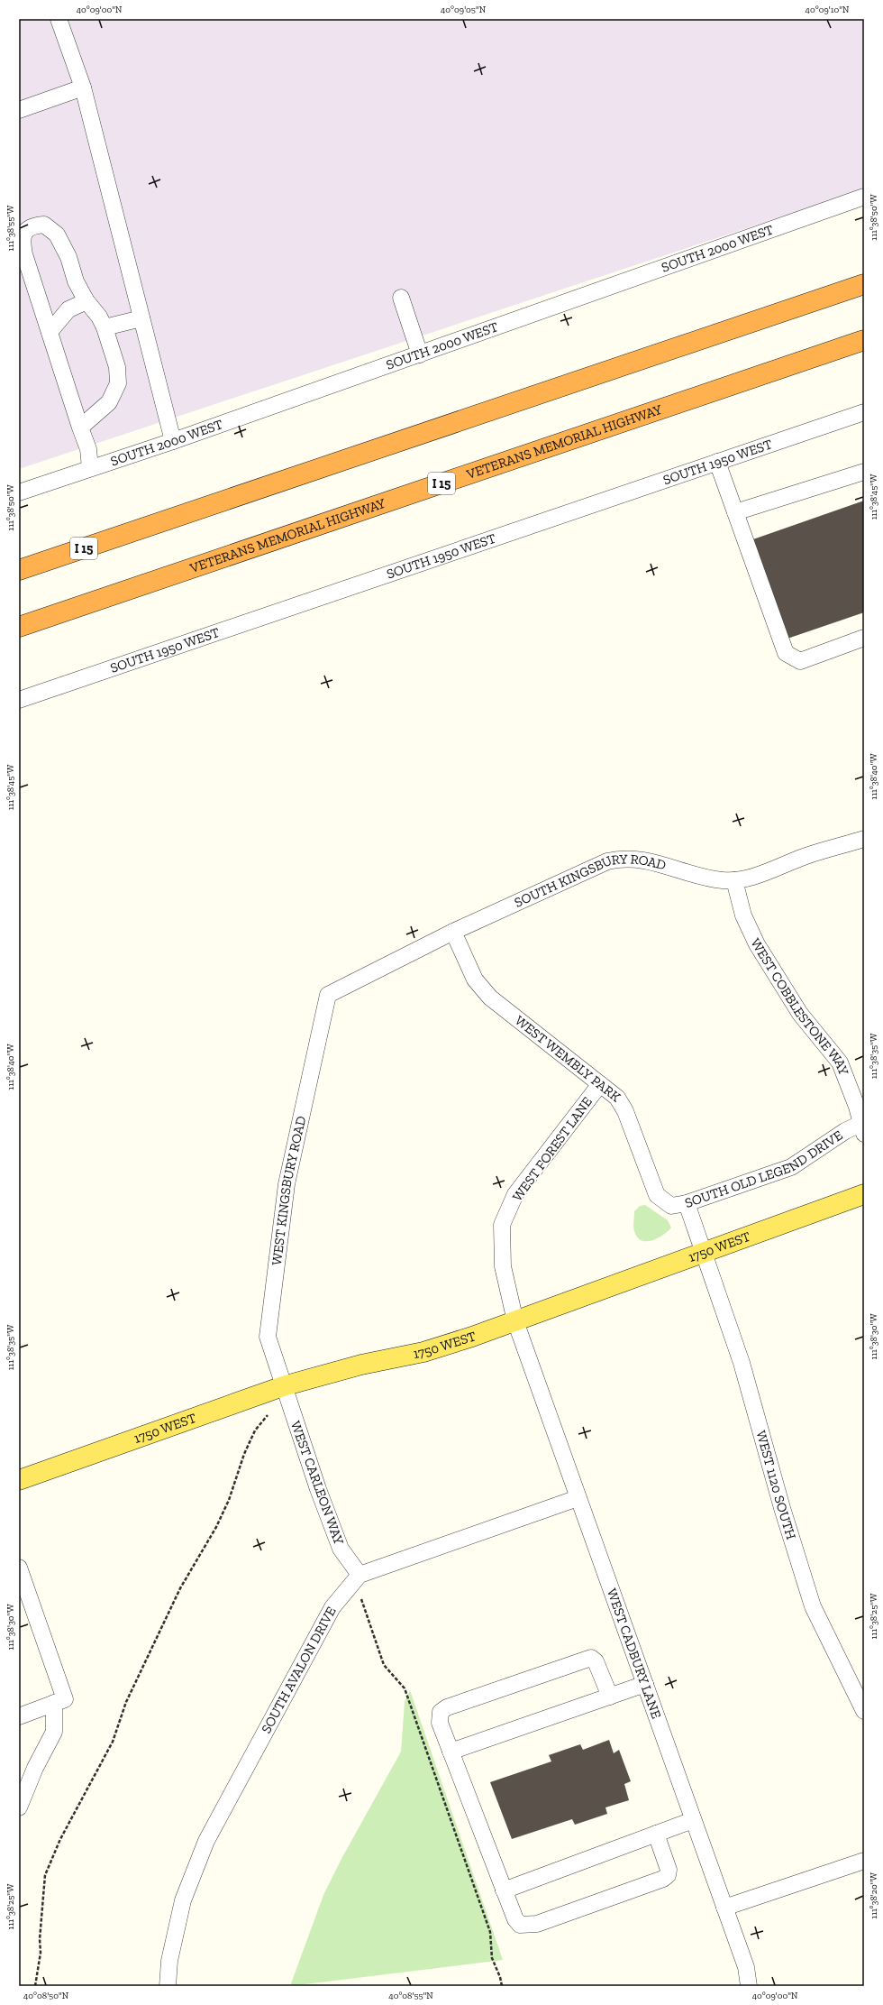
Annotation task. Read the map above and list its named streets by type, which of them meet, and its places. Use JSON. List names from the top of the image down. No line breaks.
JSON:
{"streets":{"highway":["VETERANS MEMORIAL HIGHWAY","I 15"],"main road":["1750 WEST"],"street":["SOUTH 2000 WEST","SOUTH 1950 WEST","SOUTH KINGSBURY ROAD","WEST COBBLESTONE WAY","WEST WEMBLY PARK","WEST FOREST LANE","SOUTH OLD LEGEND DRIVE","WEST KINGSBURY ROAD","WEST CARLEON WAY","WEST 1120 SOUTH","WEST CADBURY LANE","SOUTH AVALON DRIVE"]},"crossings":[["SOUTH KINGSBURY ROAD","WEST COBBLESTONE WAY"],["SOUTH KINGSBURY ROAD","WEST WEMBLY PARK"],["SOUTH KINGSBURY ROAD","WEST KINGSBURY ROAD"],["WEST COBBLESTONE WAY","SOUTH OLD LEGEND DRIVE"],["WEST WEMBLY PARK","WEST FOREST LANE"],["WEST WEMBLY PARK","SOUTH OLD LEGEND DRIVE"],["WEST FOREST LANE","1750 WEST"],["WEST FOREST LANE","WEST CADBURY LANE"],["WEST KINGSBURY ROAD","1750 WEST"],["WEST KINGSBURY ROAD","WEST CARLEON WAY"],["1750 WEST","WEST CARLEON WAY"],["1750 WEST","WEST 1120 SOUTH"],["1750 WEST","WEST CADBURY LANE"],["WEST CARLEON WAY","SOUTH AVALON DRIVE"]],"coordinates":["40°09'00\"N","40°09'05\"N","40°09'10\"N","111°38'50\"W","111°38'55\"W","111°38'45\"W","111°38'40\"W","111°38'35\"W","111°38'30\"W","111°38'25\"W","111°38'20\"W","40°08'50\"N","40°08'55\"N"]}
